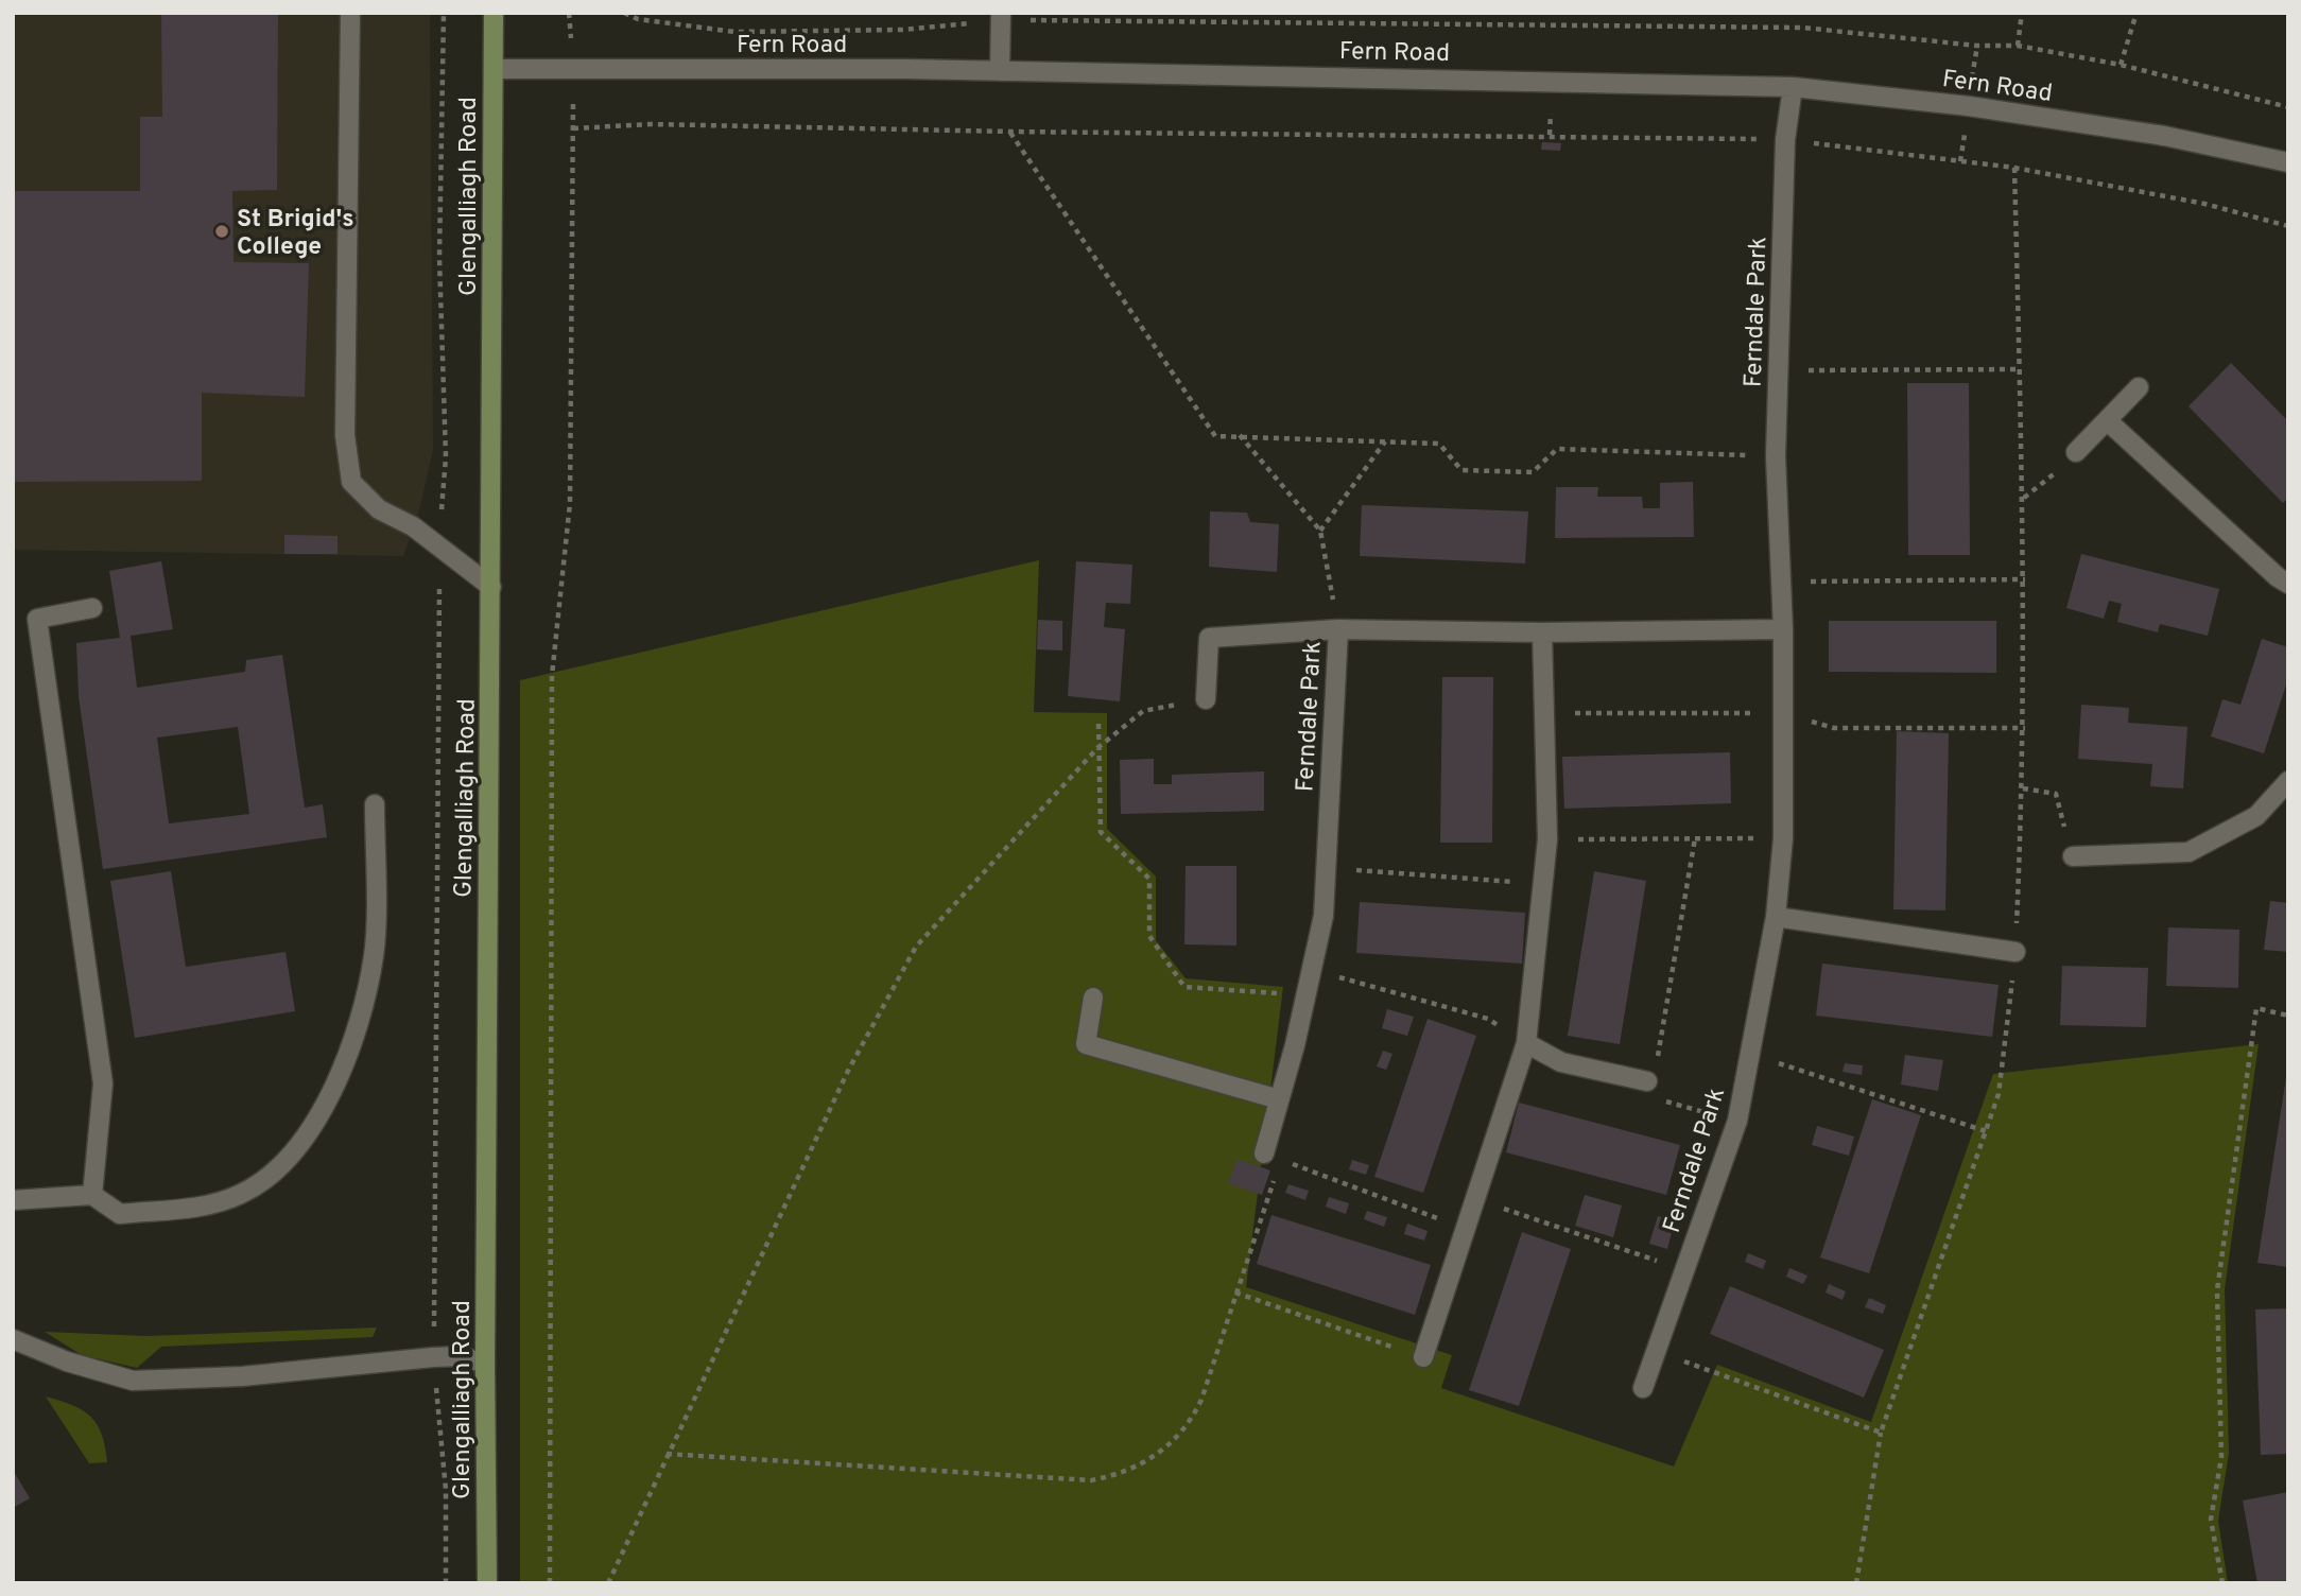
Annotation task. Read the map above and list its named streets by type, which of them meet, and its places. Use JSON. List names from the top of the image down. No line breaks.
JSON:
{"streets":{"main road":["Glengalliagh Road"],"street":["Fern Road","Ferndale Park"]},"crossings":[["Fern Road","Glengalliagh Road"],["Fern Road","Ferndale Park"]],"places":["St Brigid's College"]}
